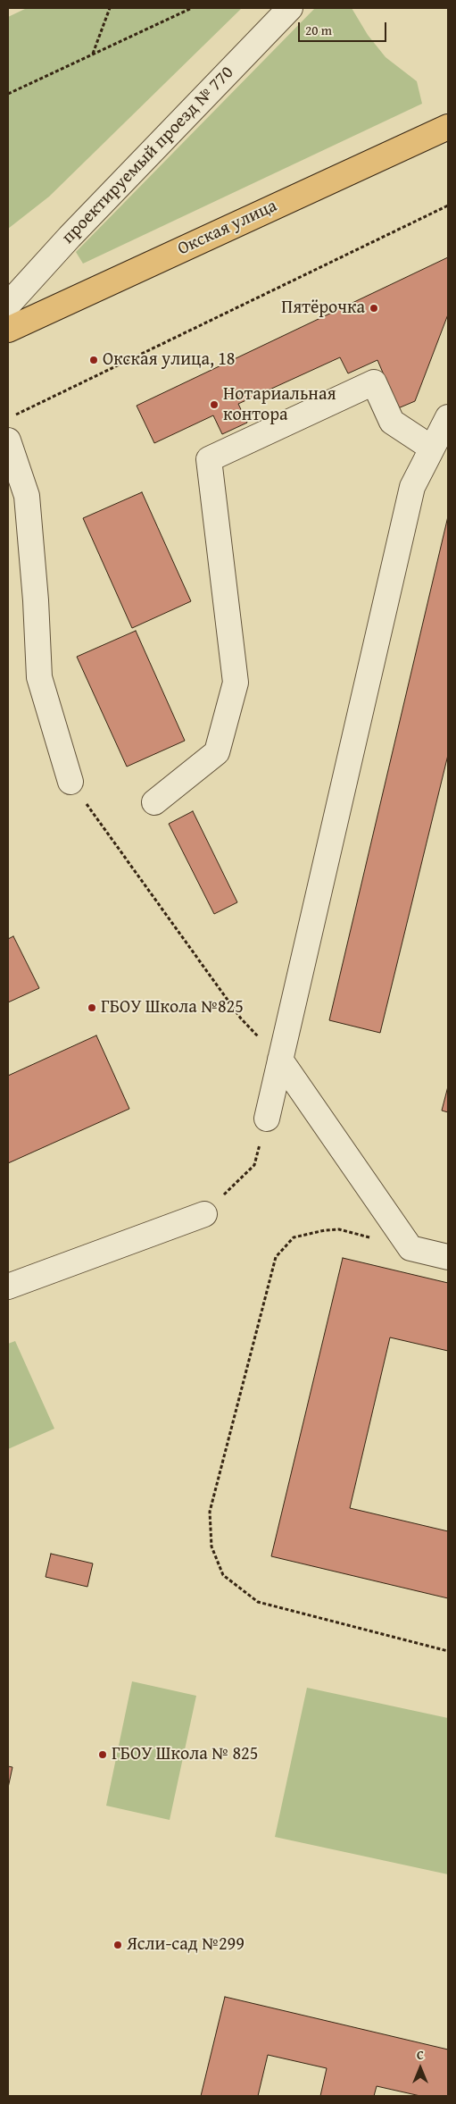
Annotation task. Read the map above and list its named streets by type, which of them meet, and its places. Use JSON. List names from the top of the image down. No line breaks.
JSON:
{"streets":{"main road":["Окская улица"],"street":["проектируемый проезд № 770"]},"places":["Пятёрочка","Окская улица, 18","Нотариальная контора","ГБОУ Школа №825","ГБОУ Школа № 825","Ясли-сад №299"],"scale_bar":"20 m","north":"top"}
